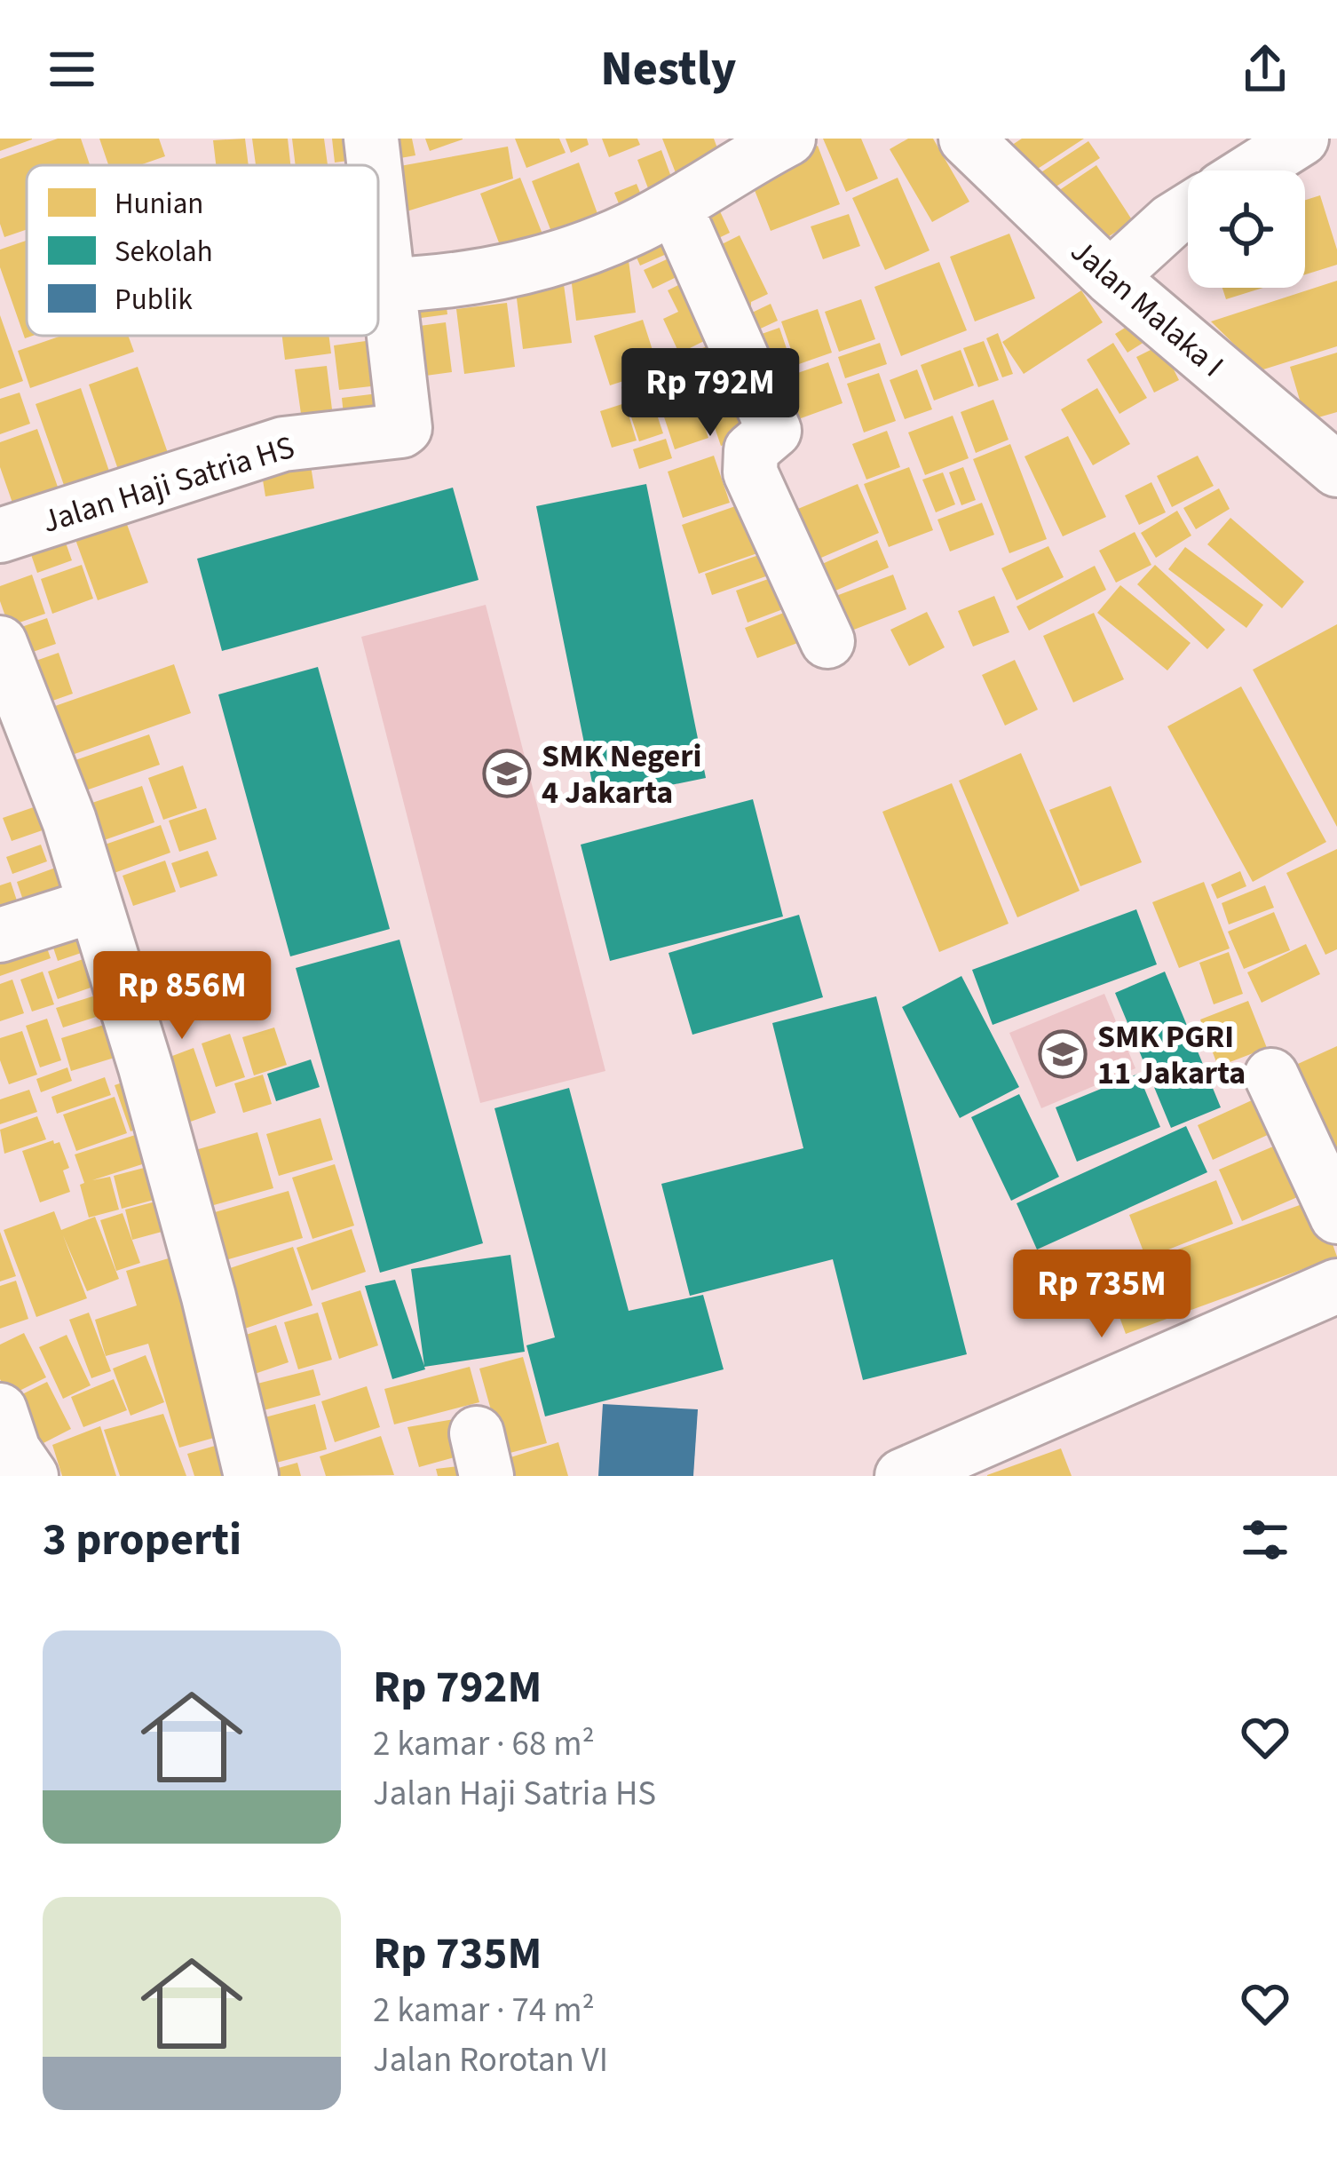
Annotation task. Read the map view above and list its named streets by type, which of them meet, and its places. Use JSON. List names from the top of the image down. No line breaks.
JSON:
{"streets":{"street":["Jalan Malaka I","Jalan Haji Satria HS"]},"places":{"school or university":["SMK Negeri 4 Jakarta","SMK PGRI 11 Jakarta"]},"legend":["Hunian","Sekolah","Publik"],"page":{"header":"Nestly","price":["Rp 792M","Rp 856M","Rp 735M"],"heading":"3 properti","list":[{"name":"Rp 792M","note":"2 kamar · 68 m² · Jalan Haji Satria HS"},{"name":"Rp 735M","note":"2 kamar · 74 m² · Jalan Rorotan VI"}]}}
